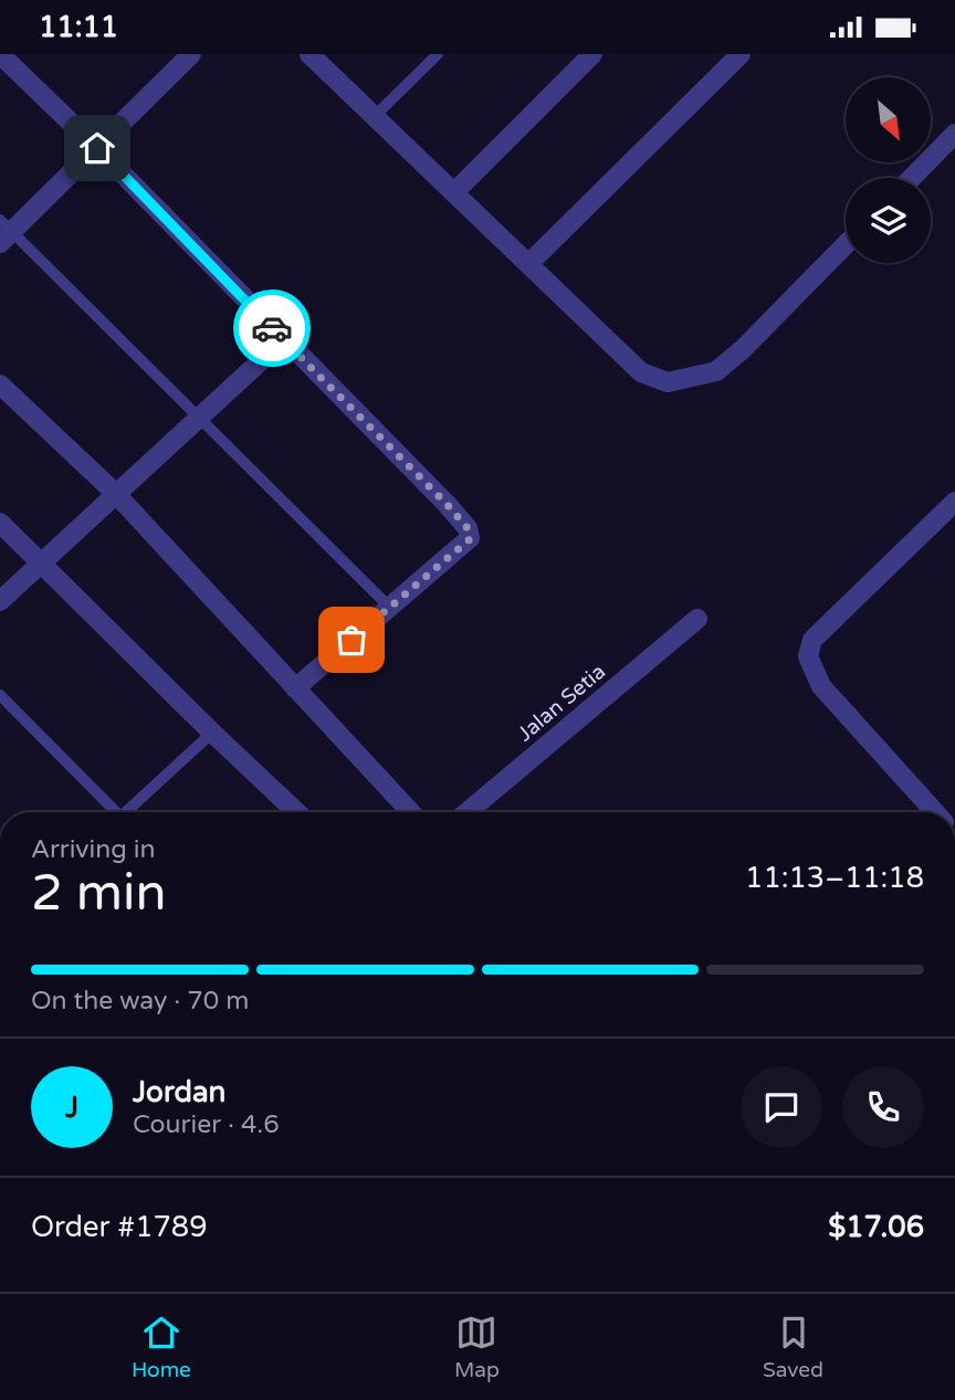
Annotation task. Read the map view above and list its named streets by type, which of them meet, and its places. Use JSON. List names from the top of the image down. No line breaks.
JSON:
{"streets":{"street":["Jalan Setia"]},"north":"bottom right","page":{"status":"11:11","heading":["2 min","Arriving in","11:13–11:18"],"panel":["Jordan","Courier · 4.6","Order #1789","$17.06"],"bar":"On the way · 70 m","round":"J","tabs":["Home","Map","Saved"]}}
